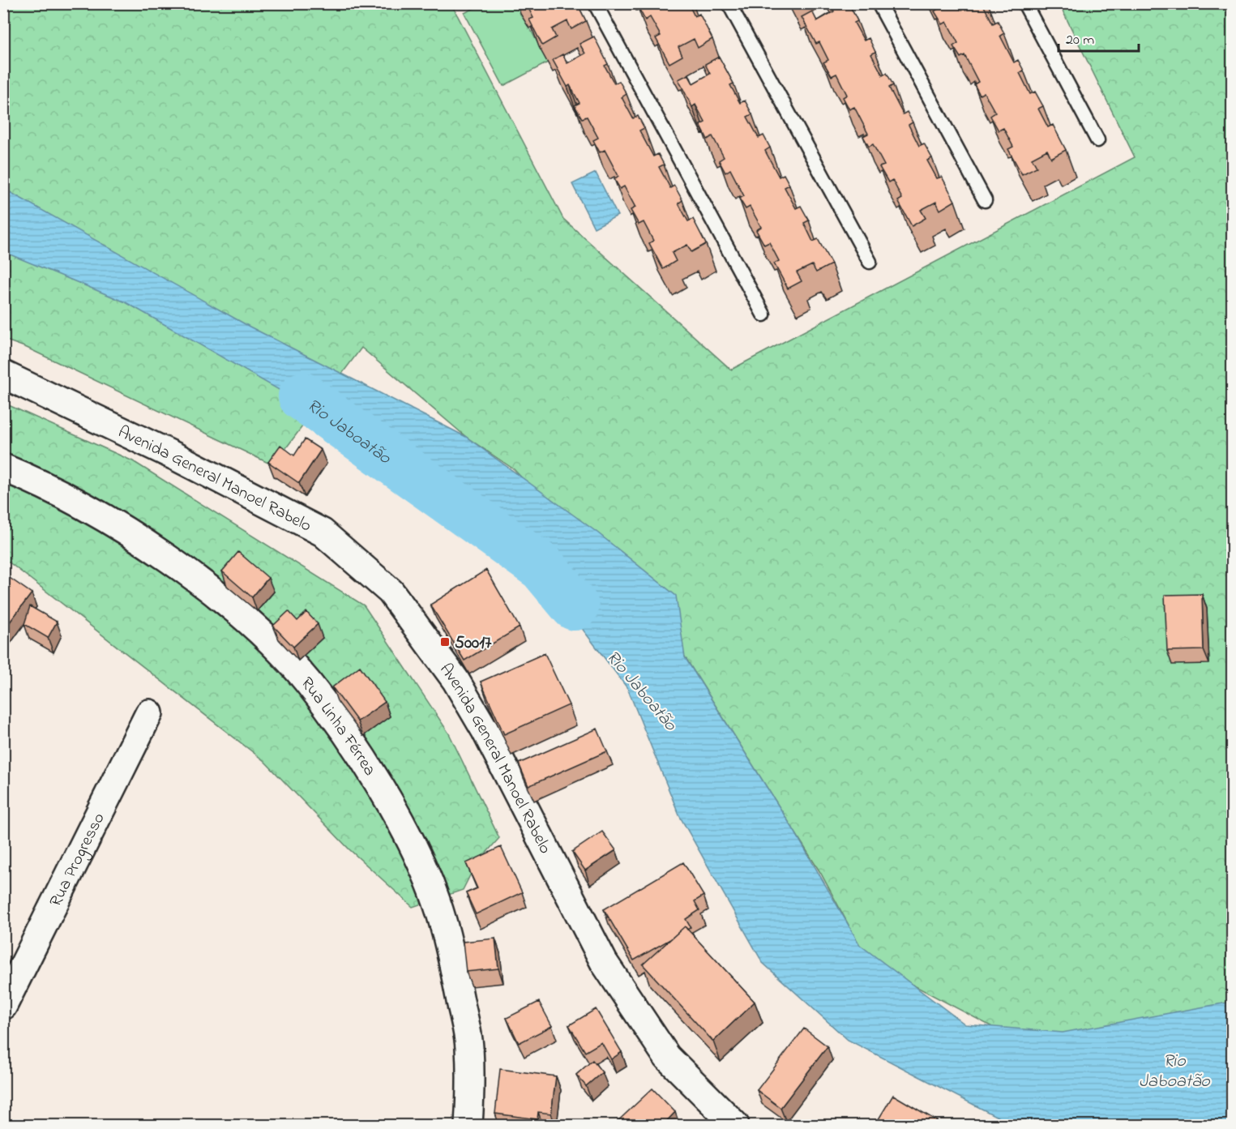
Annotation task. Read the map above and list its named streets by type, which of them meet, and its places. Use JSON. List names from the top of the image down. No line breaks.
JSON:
{"streets":{"street":["Avenida General Manoel Rabelo","Rua Linha Férrea","Rua Progresso"]},"water":["Rio Jaboatão"],"places":{"transit":["50017"]},"scale_bar":"20 m"}
